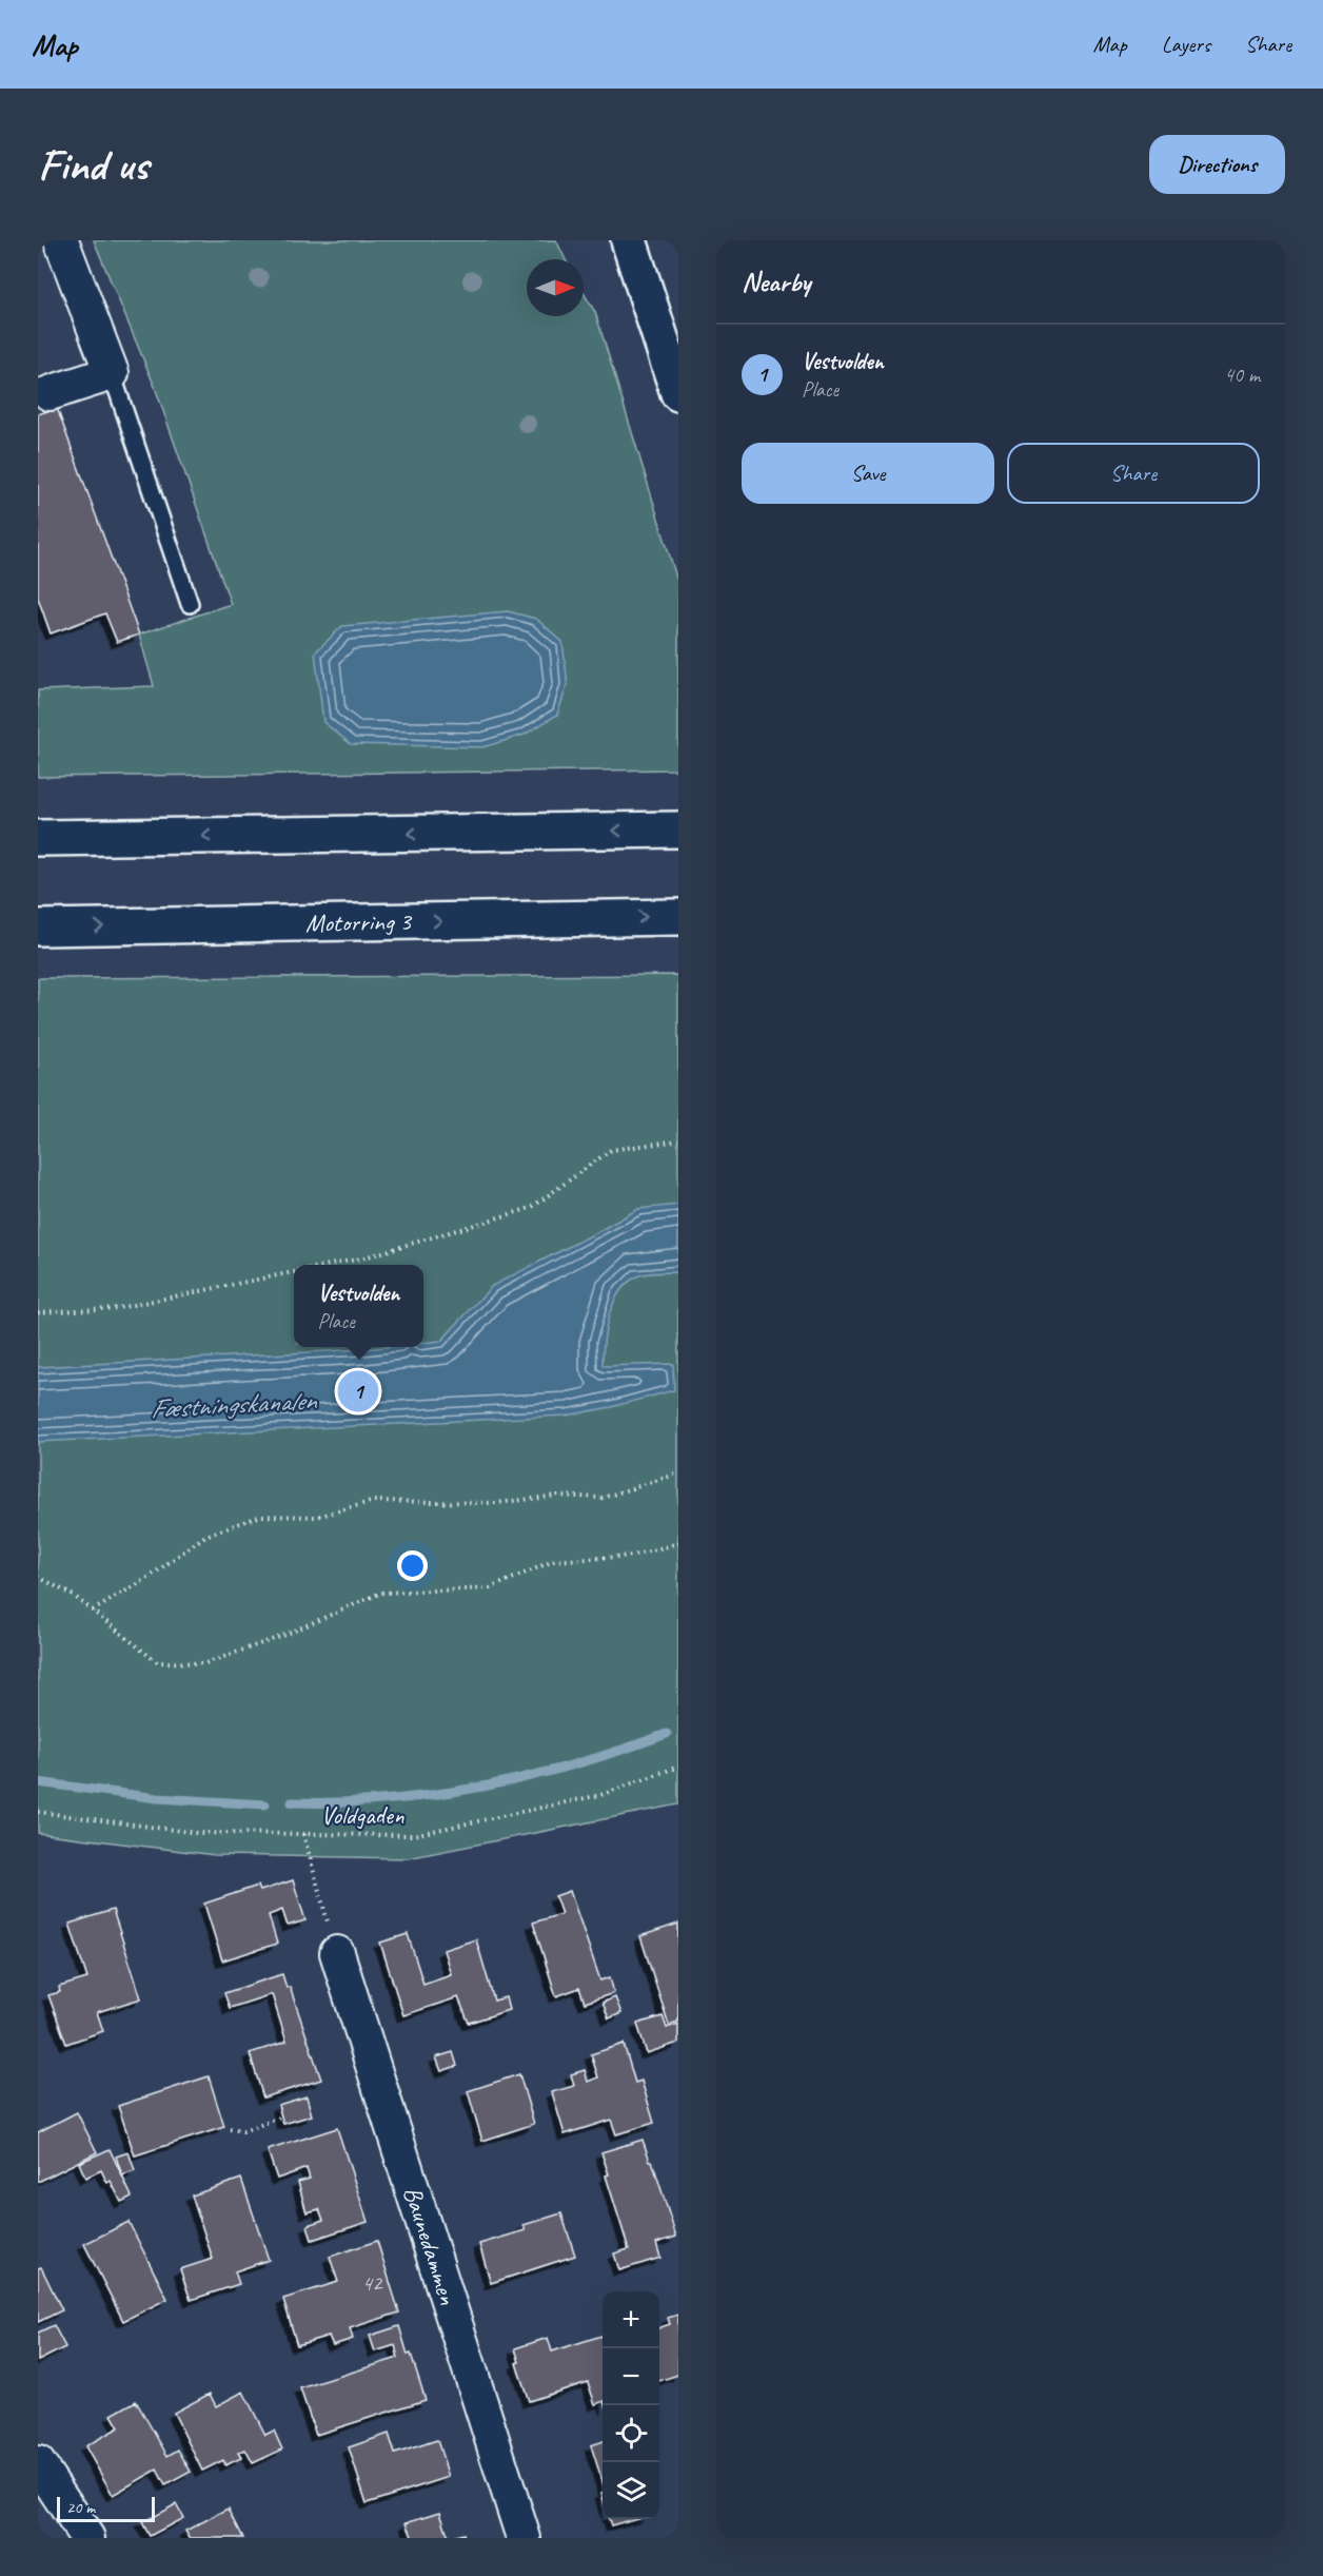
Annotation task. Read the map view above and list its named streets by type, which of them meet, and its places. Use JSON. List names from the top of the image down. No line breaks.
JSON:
{"streets":{"main road":["Motorring 3"],"street":["Baunedammen"],"path":["Voldgaden"]},"water":["Fæstningskanalen"],"house_numbers":["42"],"scale_bar":"20 m","north":"right","page":{"header":"Map","nav":["Map","Layers","Share"],"buttons":["Directions",["Save","Share"]],"title":"Find us","heading":"Nearby","list":[{"mark":"1","name":"Vestvolden","note":"Place","value":"40 m"}],"popup":["Vestvolden","Place"],"pins":"1","map_buttons":["+","−"],"scale":"20 m"}}
